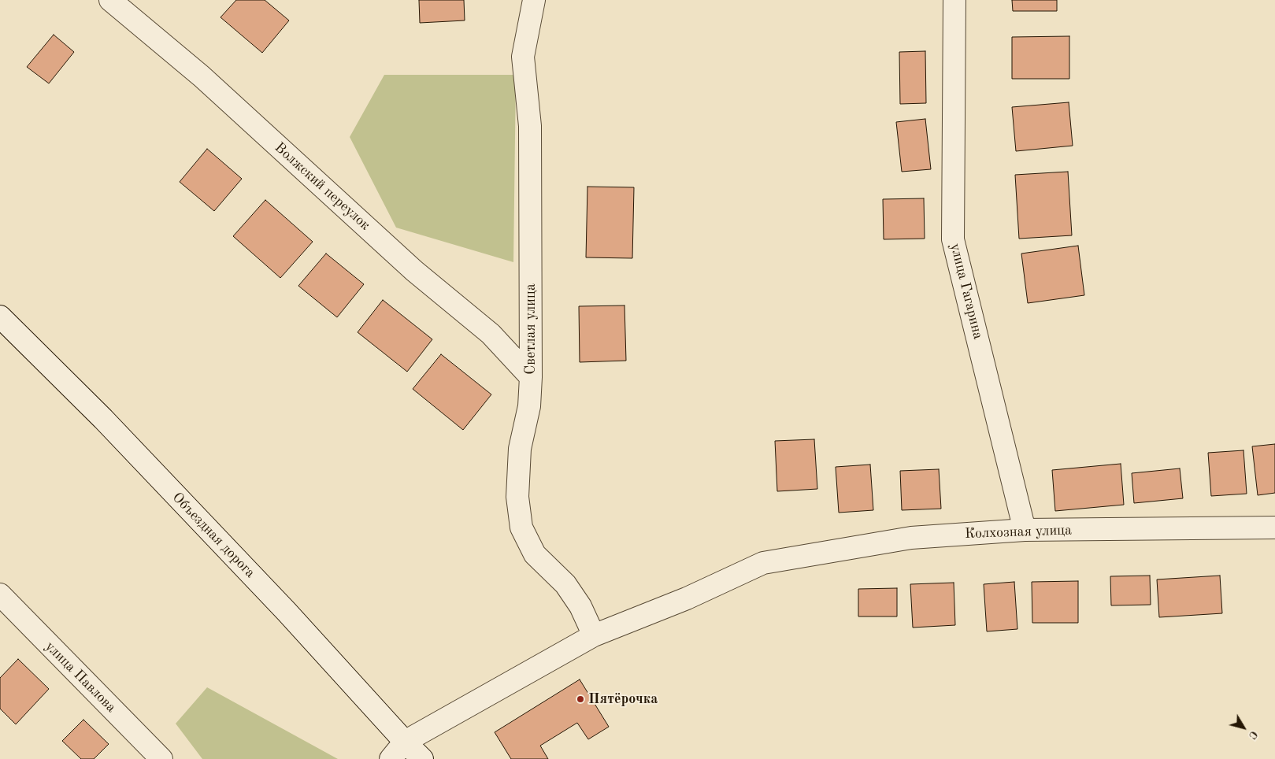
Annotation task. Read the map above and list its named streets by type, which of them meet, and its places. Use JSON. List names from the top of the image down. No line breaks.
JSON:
{"streets":{"street":["Волжский переулок","улица Гагарина","Светлая улица","Колхозная улица","Объездная дорога","улица Павлова"]},"crossings":[["Волжский переулок","Светлая улица"],["улица Гагарина","Колхозная улица"],["Светлая улица","Колхозная улица"],["Колхозная улица","Объездная дорога"]],"places":["Пятёрочка"],"north":"bottom right"}
